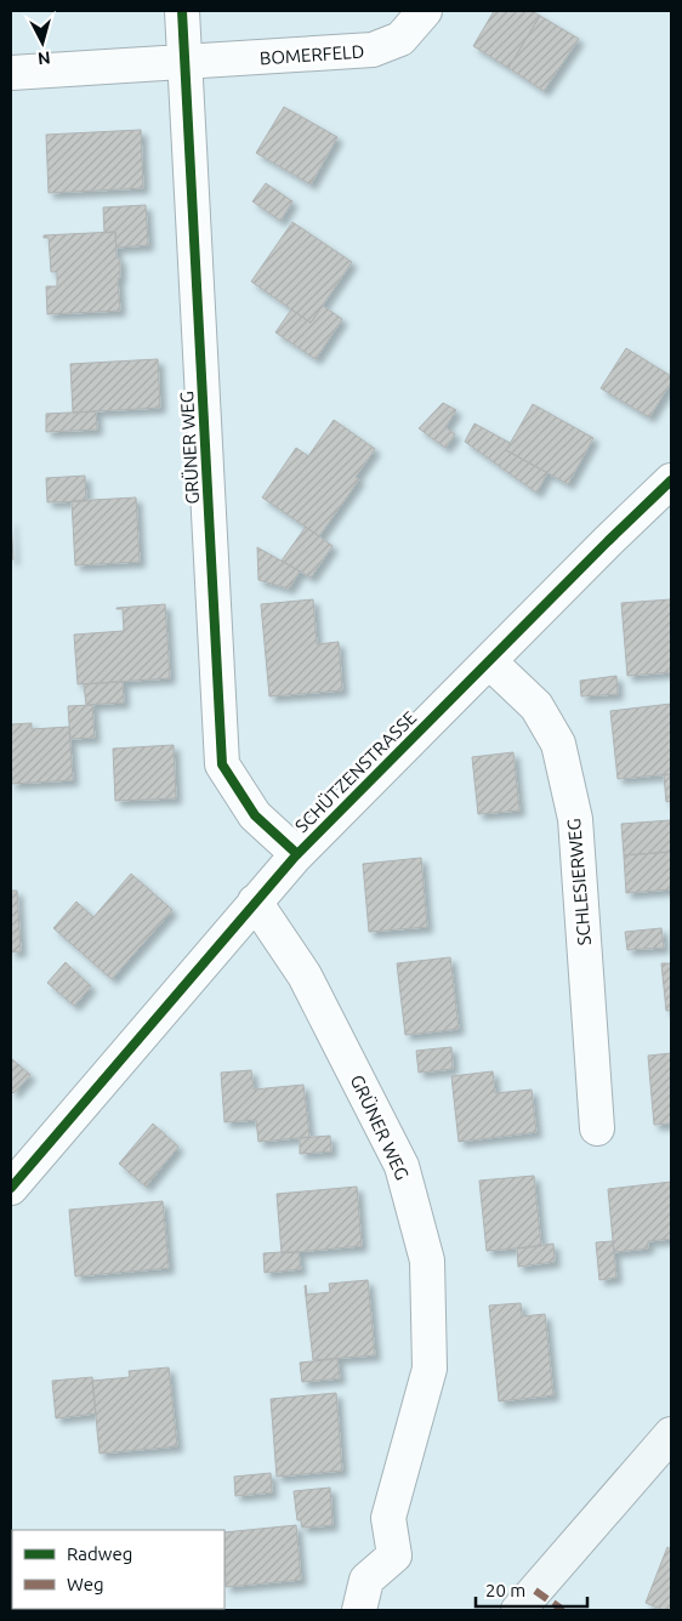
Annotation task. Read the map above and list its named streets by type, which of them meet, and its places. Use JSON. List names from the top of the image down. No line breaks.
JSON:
{"streets":{"street":["BOMERFELD","GRÜNER WEG","SCHÜTZENSTRASSE","SCHLESIERWEG"]},"crossings":[["BOMERFELD","GRÜNER WEG"],["GRÜNER WEG","SCHÜTZENSTRASSE"],["SCHÜTZENSTRASSE","SCHLESIERWEG"]],"legend":["Radweg","Weg"],"scale_bar":"20 m","north":"bottom"}
